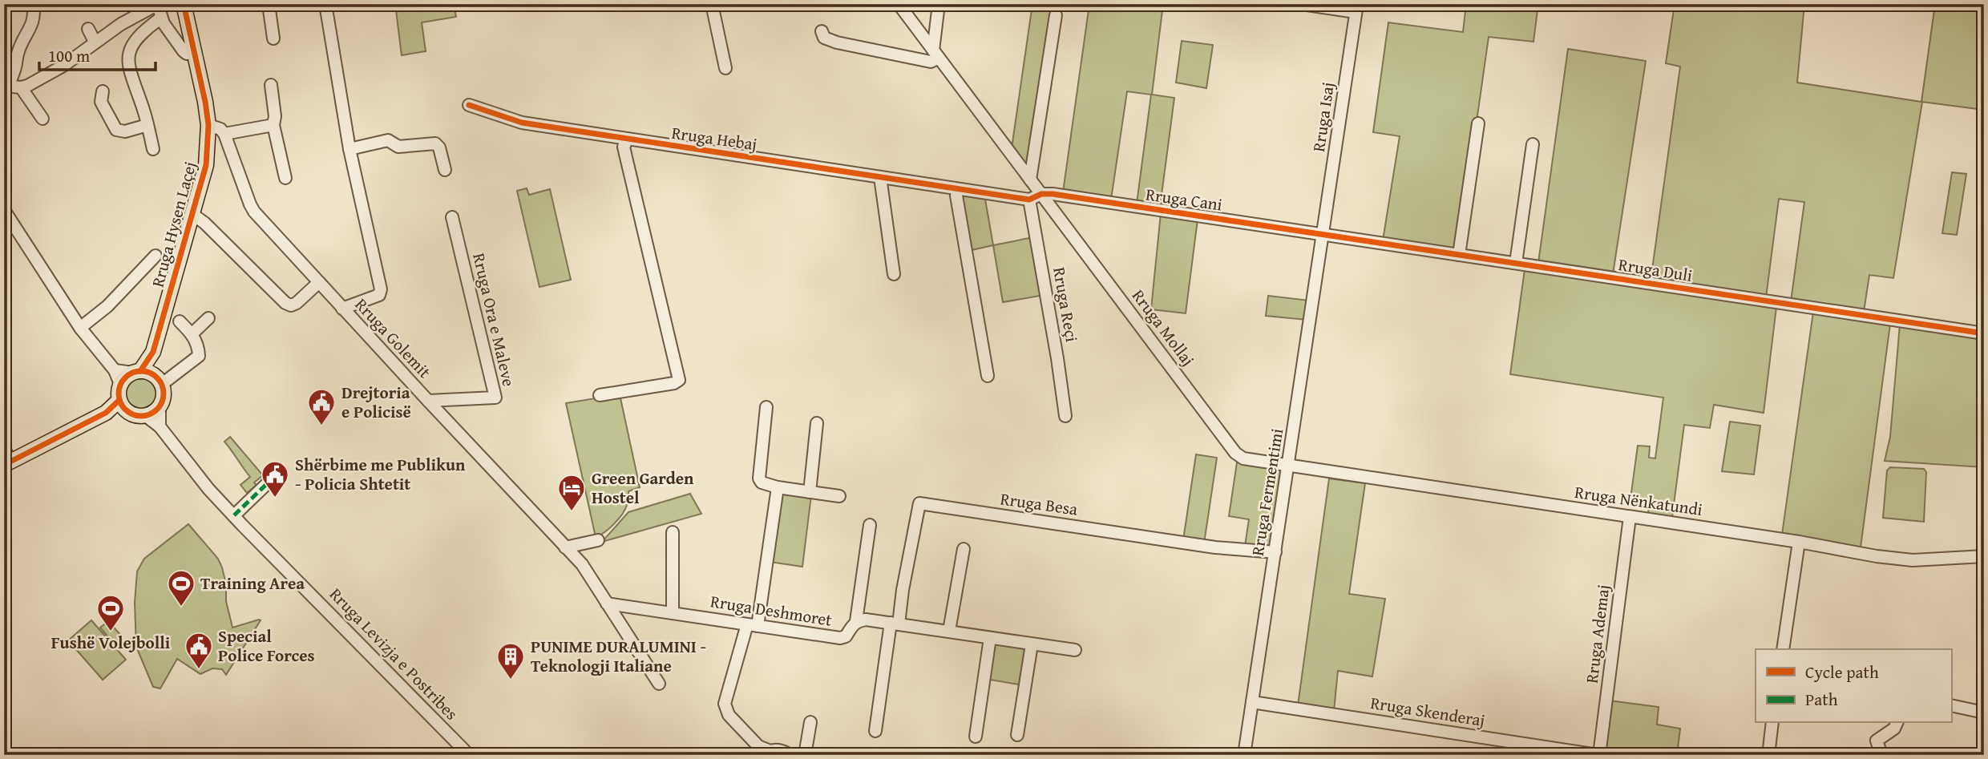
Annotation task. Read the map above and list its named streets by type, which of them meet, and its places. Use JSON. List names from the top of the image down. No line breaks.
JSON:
{"streets":{"main road":["Rruga Hysen Laçej"],"street":["Rruga Isaj","Rruga Hebaj","Rruga Cani","Rruga Duli","Rruga Reçi","Rruga Ora e Maleve","Rruga Mollaj","Rruga Golemit","Rruga Fermentimi","Rruga Nënkatundi","Rruga Besa","Rruga Deshmoret","Rruga Ademaj","Rruga Levizja e Postribes","Rruga Skenderaj"]},"crossings":[["Rruga Isaj","Rruga Cani"],["Rruga Isaj","Rruga Duli"],["Rruga Isaj","Rruga Fermentimi"],["Rruga Hebaj","Rruga Reçi"],["Rruga Cani","Rruga Duli"],["Rruga Cani","Rruga Mollaj"],["Rruga Cani","Rruga Fermentimi"],["Rruga Duli","Rruga Fermentimi"],["Rruga Ora e Maleve","Rruga Golemit"],["Rruga Mollaj","Rruga Fermentimi"],["Rruga Mollaj","Rruga Nënkatundi"],["Rruga Golemit","Rruga Deshmoret"],["Rruga Fermentimi","Rruga Nënkatundi"],["Rruga Fermentimi","Rruga Besa"],["Rruga Fermentimi","Rruga Skenderaj"],["Rruga Nënkatundi","Rruga Ademaj"],["Rruga Besa","Rruga Deshmoret"],["Rruga Ademaj","Rruga Skenderaj"]],"places":{"public building":["Drejtoria e Policisë","Shërbime me Publikun - Policia Shtetit","Special Police Forces"],"hotel":["Green Garden Hostel"],"sports":["Training Area","Fushë Volejbolli"],"building":["PUNIME DURALUMINI - Teknologji Italiane"]},"legend":["Cycle path","Path"],"scale_bar":"100 m"}
